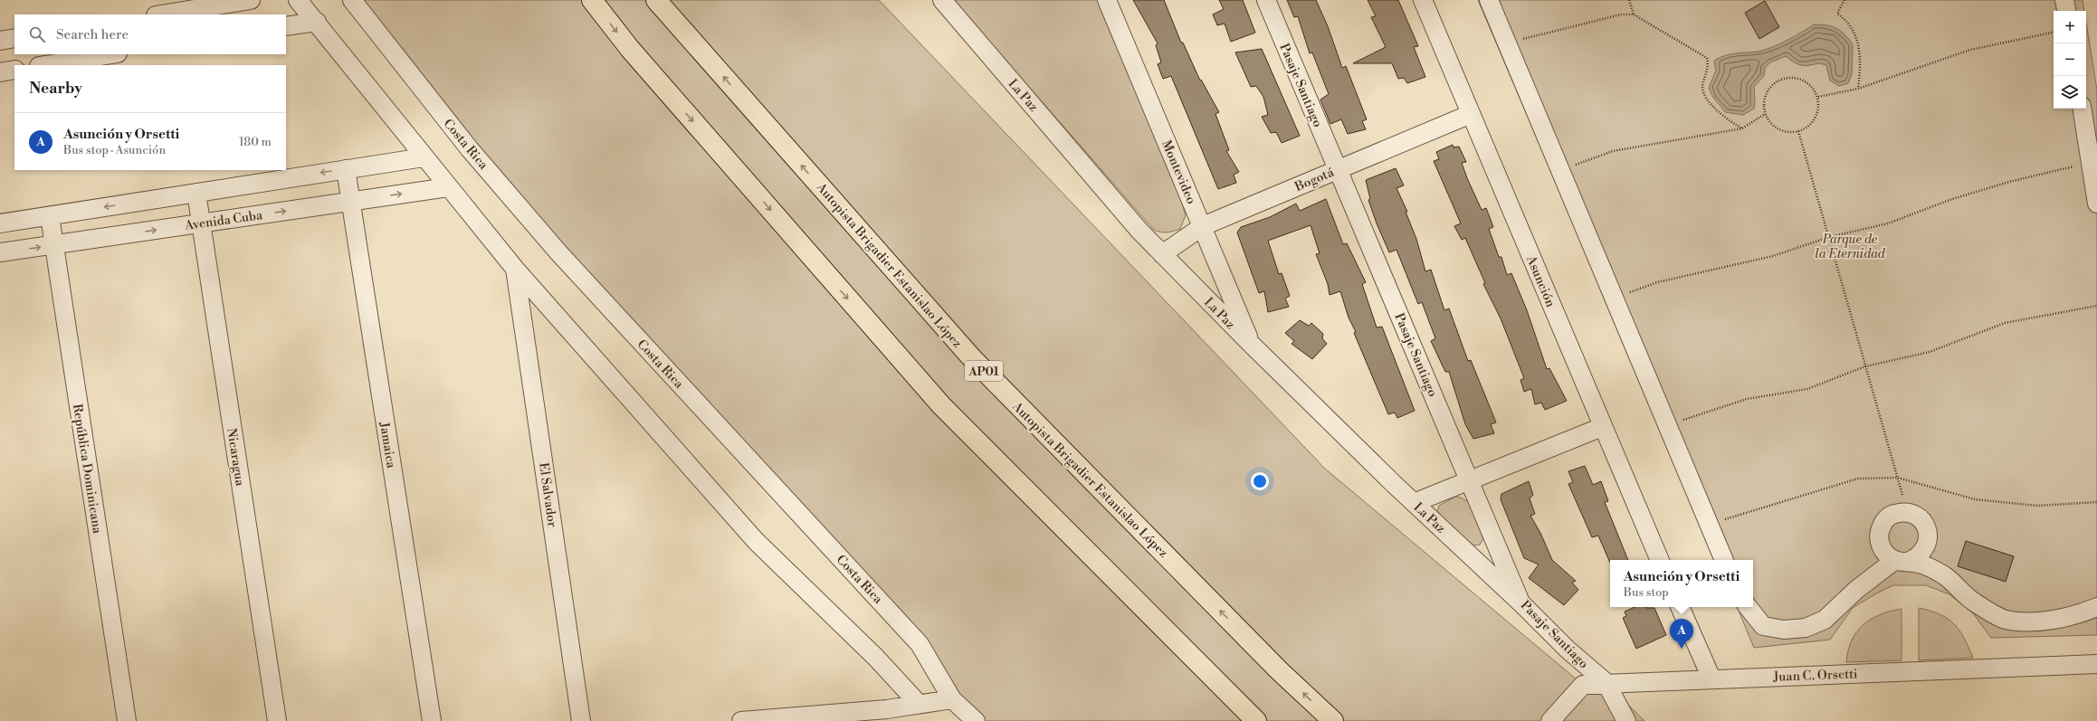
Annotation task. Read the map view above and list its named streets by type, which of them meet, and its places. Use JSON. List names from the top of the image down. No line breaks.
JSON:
{"streets":{"highway":["Autopista Brigadier Estanislao López","AP01"],"street":["Pasaje Santiago","La Paz","Costa Rica","Montevideo","Bogotá","Avenida Cuba","Asunción","Jamaica","Nicaragua","República Dominicana","El Salvador","Juan C. Orsetti"]},"crossings":[["Pasaje Santiago","La Paz"],["Pasaje Santiago","Bogotá"],["Pasaje Santiago","Juan C. Orsetti"],["La Paz","Montevideo"],["La Paz","Bogotá"],["Montevideo","Bogotá"],["Bogotá","Asunción"],["Avenida Cuba","Jamaica"],["Avenida Cuba","Nicaragua"],["Avenida Cuba","República Dominicana"]],"parks":["Parque de la Eternidad"],"page":{"map_buttons":["+","−"],"search":"Search here","heading":"Nearby","list":[{"mark":"A","name":"Asunción y Orsetti","note":"Bus stop · Asunción","value":"180 m"}],"popup":["Asunción y Orsetti","Bus stop"],"pins":"A"}}
